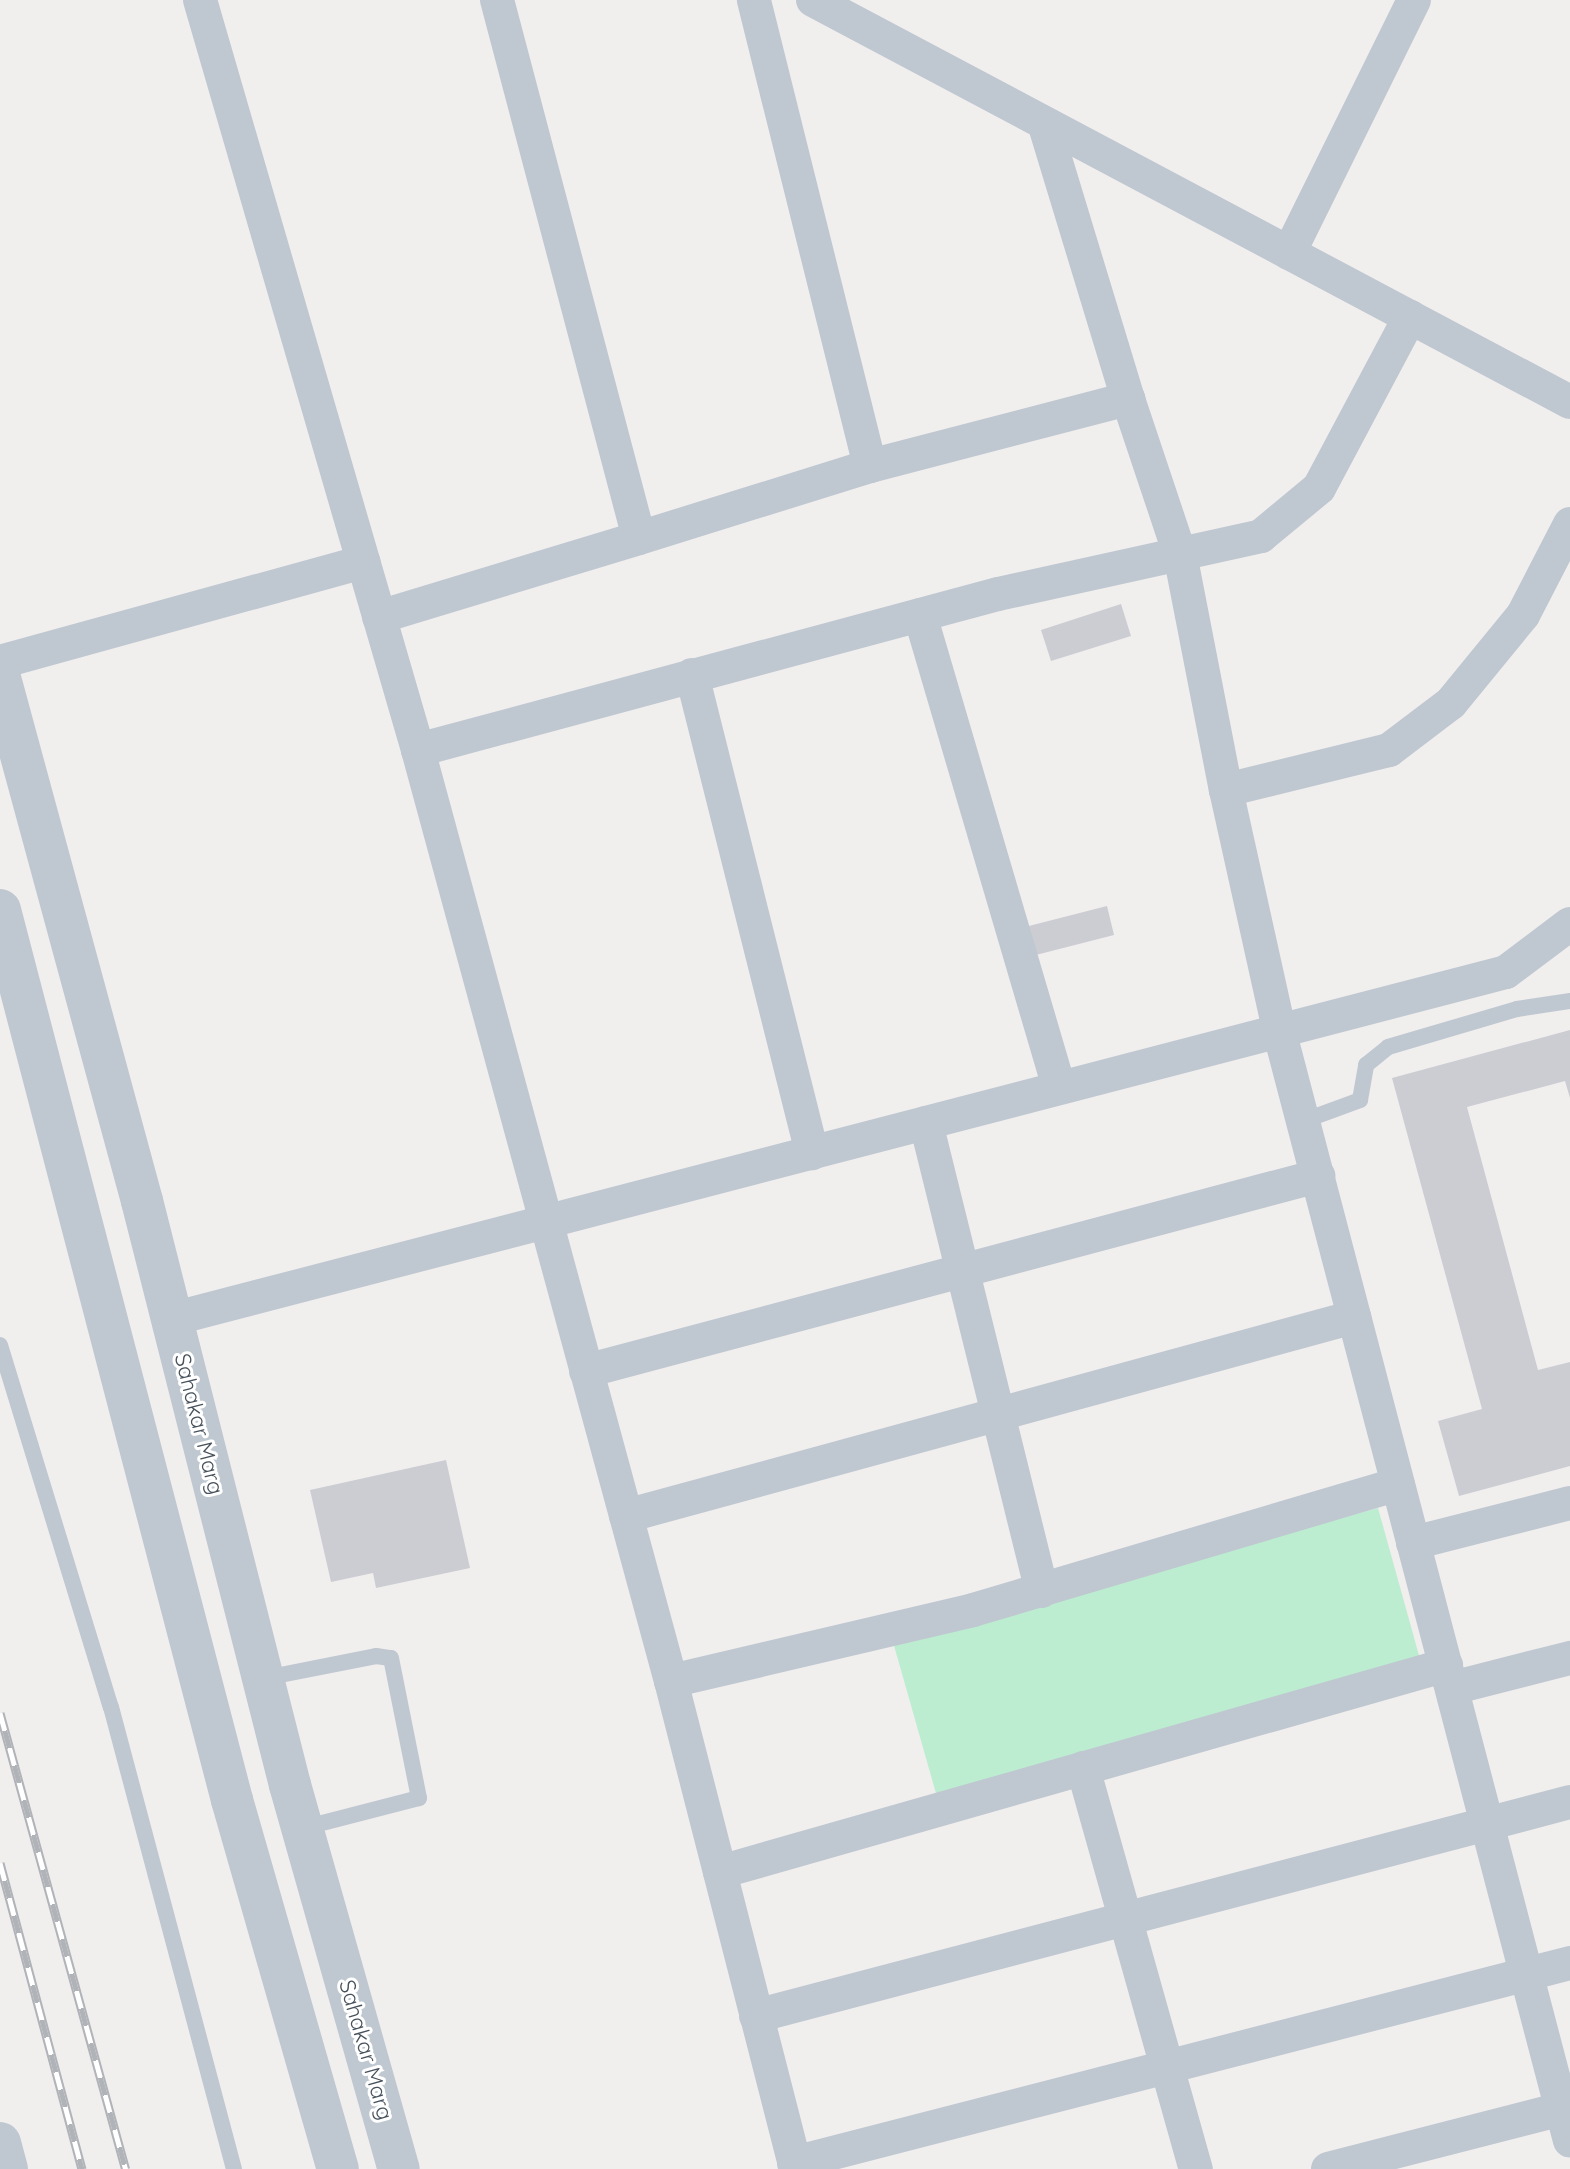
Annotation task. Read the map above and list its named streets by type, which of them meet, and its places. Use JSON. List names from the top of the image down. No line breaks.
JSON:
{"streets":{"street":["Sahakar Marg"]}}
